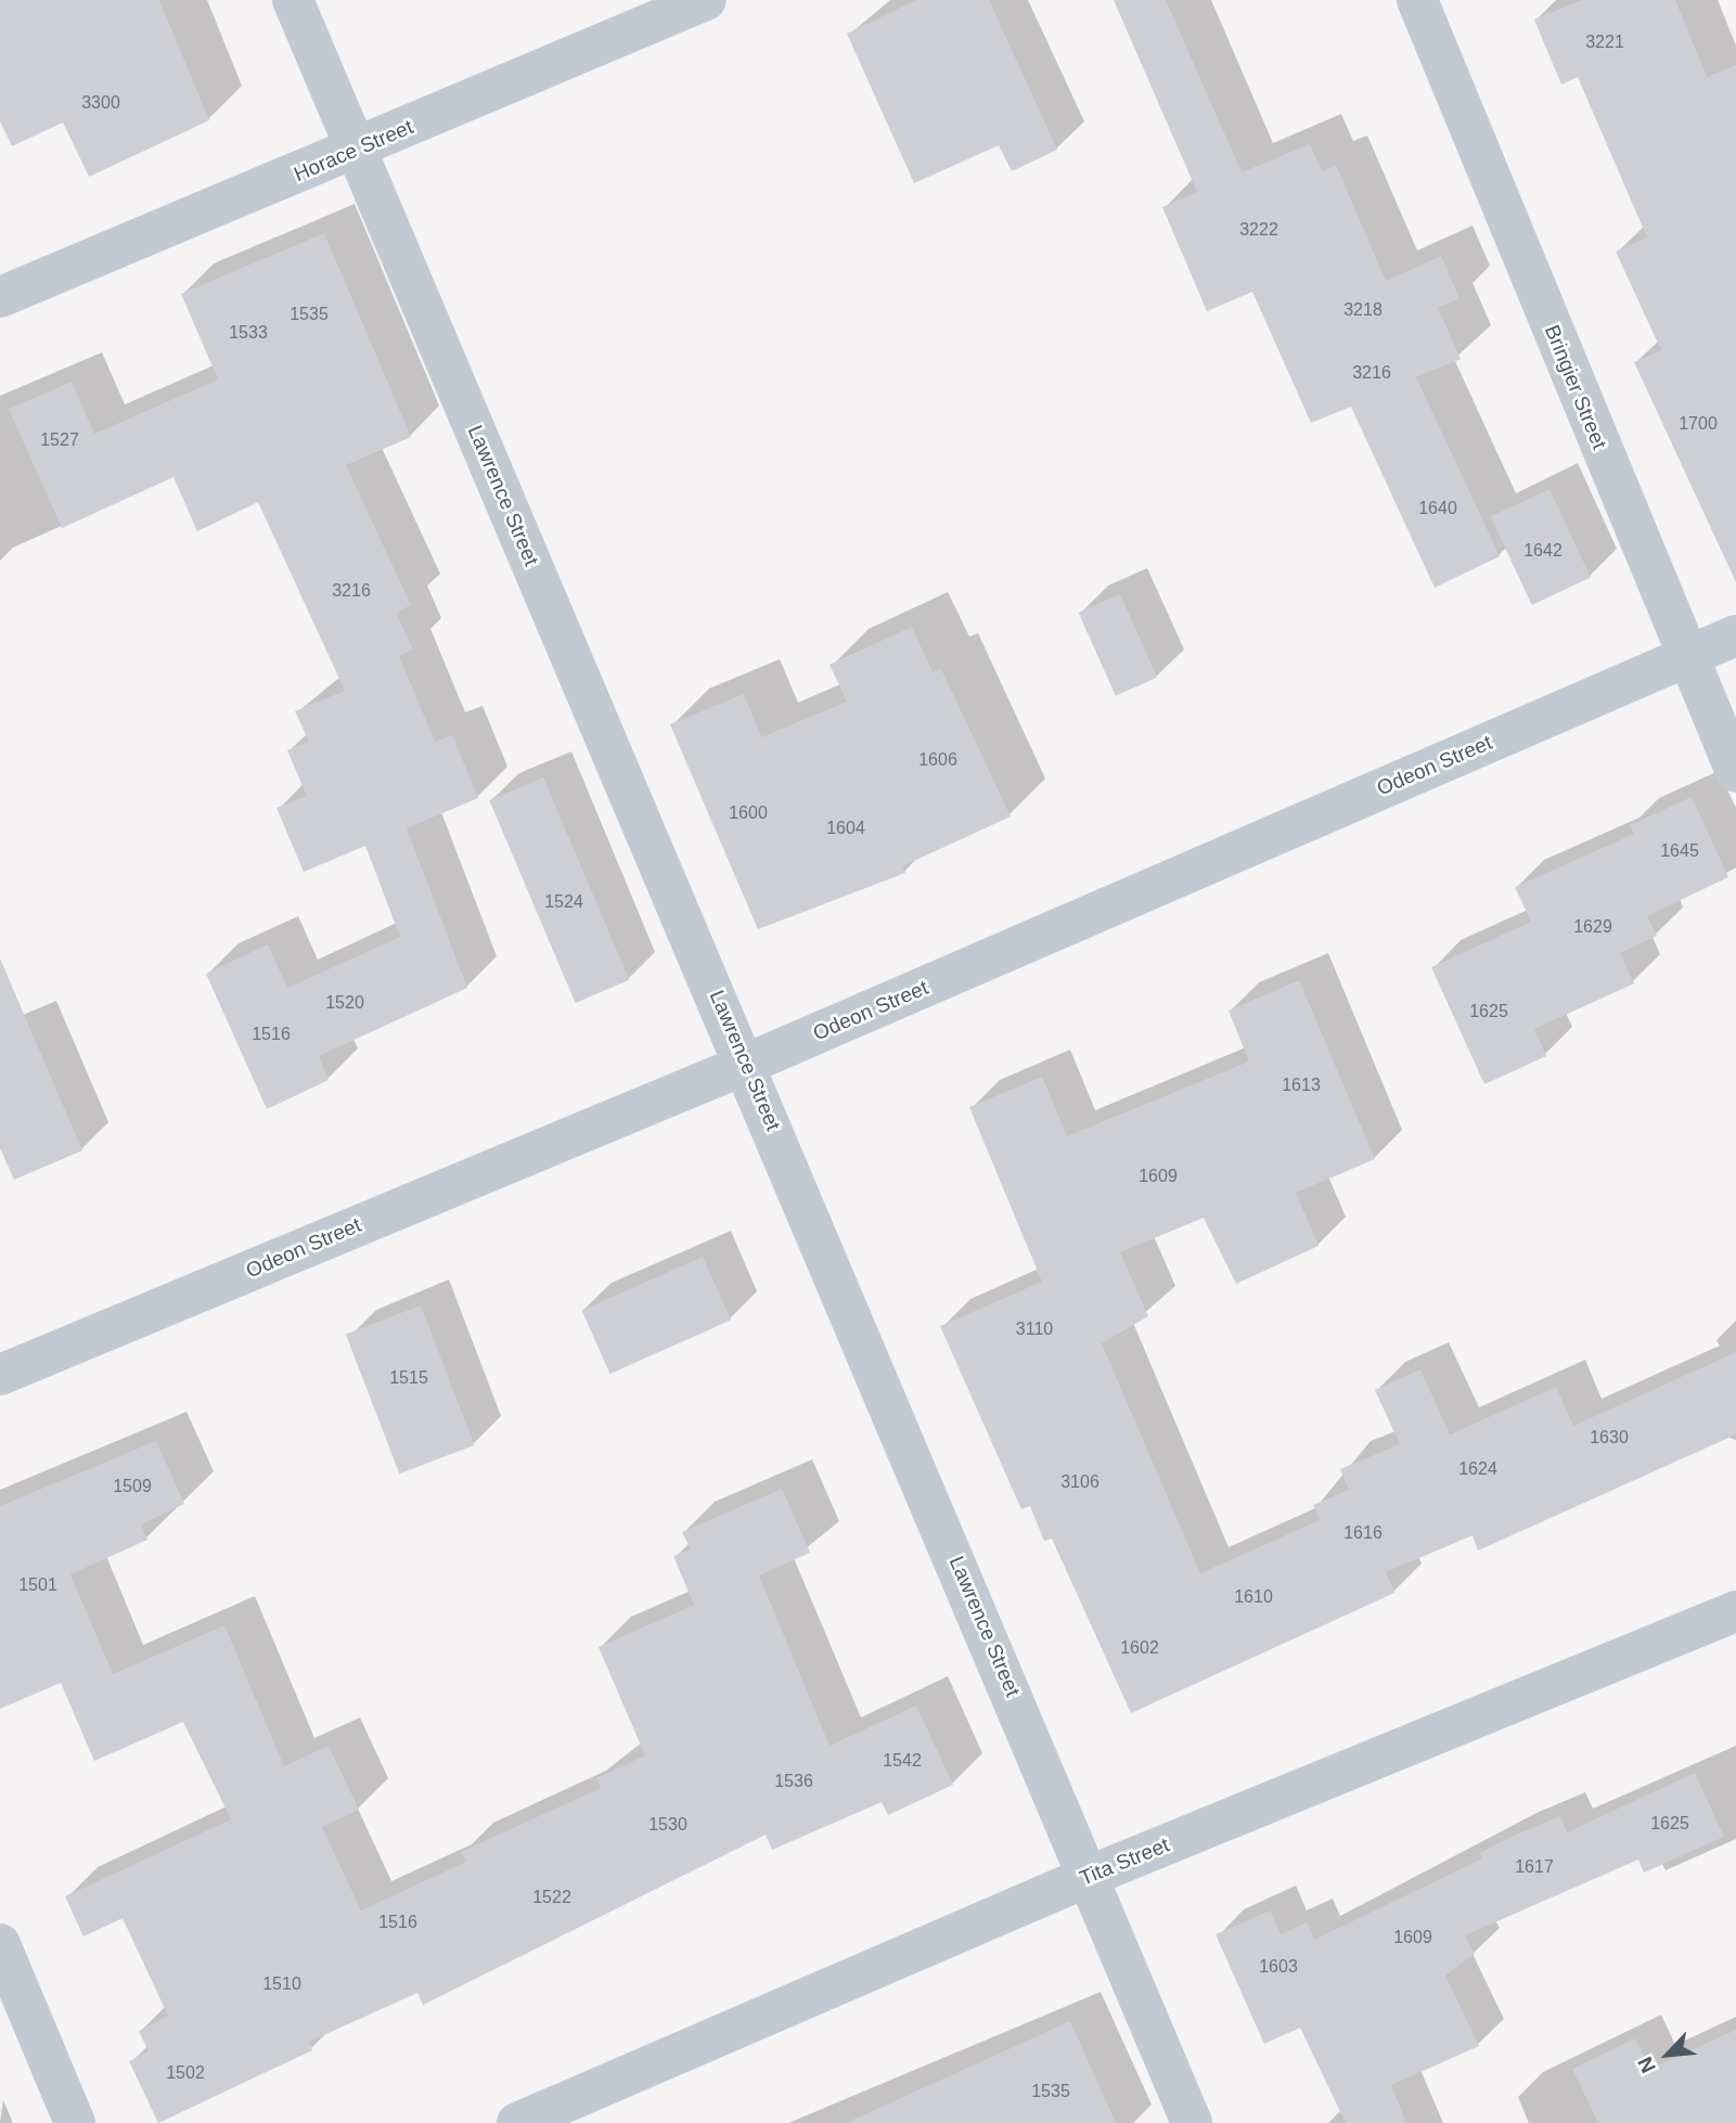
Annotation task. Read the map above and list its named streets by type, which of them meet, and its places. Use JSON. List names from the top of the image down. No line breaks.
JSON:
{"streets":{"street":["Horace Street","Bringier Street","Lawrence Street","Odeon Street","Tita Street"]},"crossings":[["Horace Street","Lawrence Street"],["Bringier Street","Odeon Street"],["Lawrence Street","Odeon Street"],["Lawrence Street","Tita Street"]],"house_numbers":["3221","3300","3222","3218","1535","1533","3216","1700","1527","1640","1642","3216","1606","1600","1604","1645","1524","1629","1520","1625","1516","1613","1609","3110","1515","1630","1624","3106","1509","1616","1501","1610","1602","1542","1536","1625","1530","1617","1522","1516","1609","1603","1510","1502","1535"],"north":"bottom left"}
